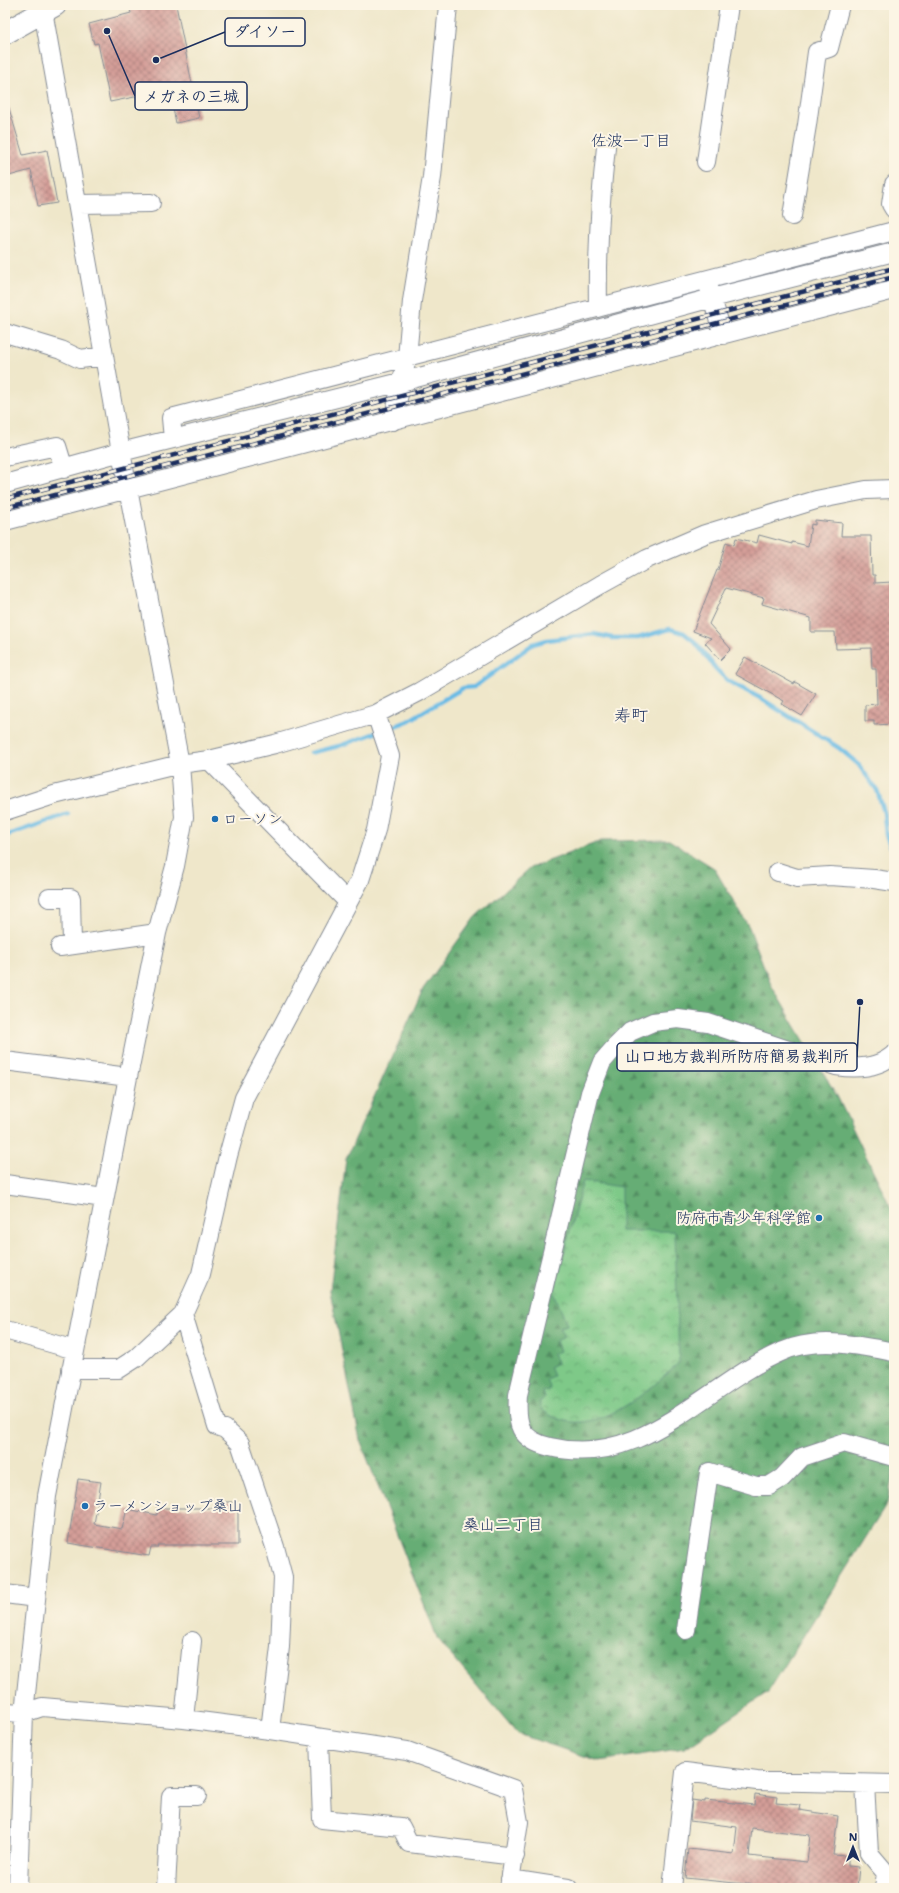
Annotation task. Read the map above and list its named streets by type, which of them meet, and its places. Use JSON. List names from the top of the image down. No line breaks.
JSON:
{"districts":["佐波一丁目","寿町","桑山二丁目"],"places":["メガネの三城","ダイソー","ローソン","山口地方裁判所防府簡易裁判所","防府市青少年科学館","ラーメンショップ桑山"],"north":"top"}
